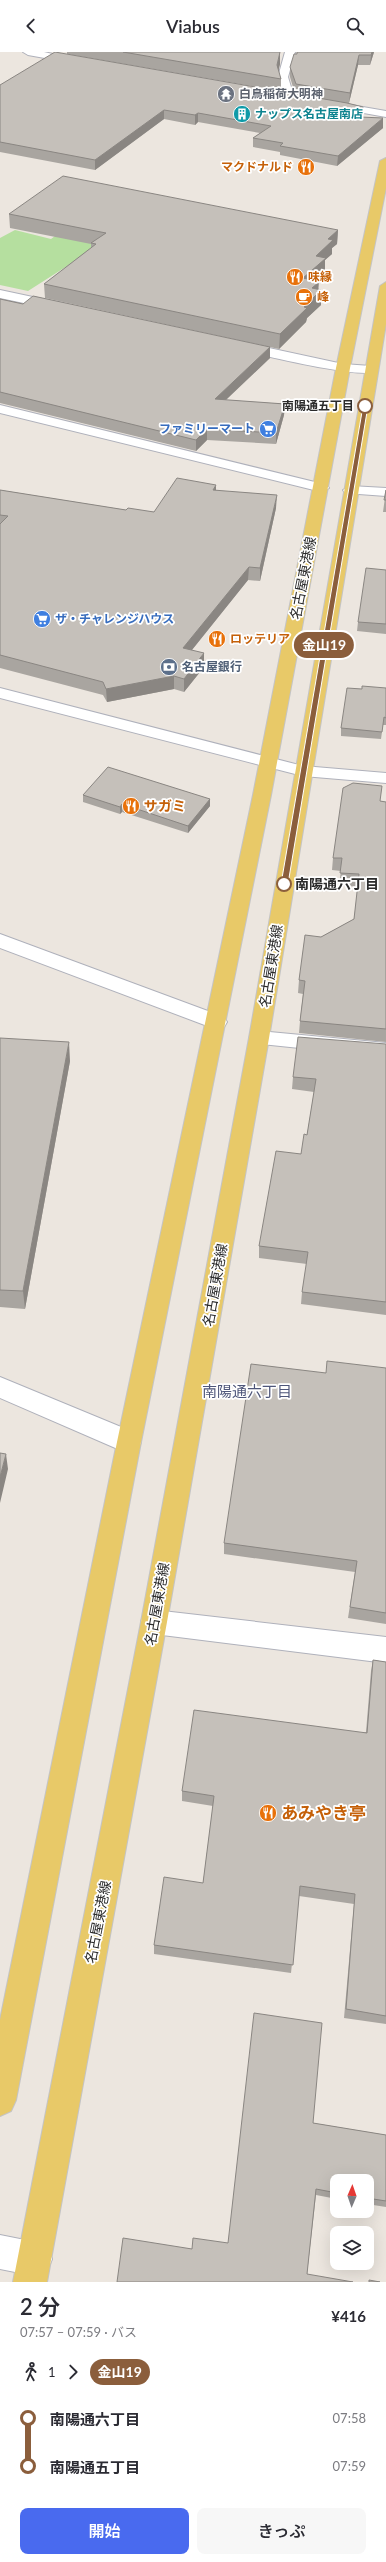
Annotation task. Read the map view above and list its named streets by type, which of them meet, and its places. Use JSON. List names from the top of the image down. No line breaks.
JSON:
{"streets":{"main road":["名古屋東港線"]},"districts":["南陽通六丁目"],"places":{"temple":["白鳥稲荷大明神"],"building":["ナップス名古屋南店"],"restaurant":["マクドナルド","味縁","ロッテリア","サガミ","あみやき亭"],"cafe":["峰"],"other":["南陽通五丁目","南陽通六丁目"],"supermarket":["ファミリーマート","ザ・チャレンジハウス"],"bank":["名古屋銀行"]},"lines":["bus line 金山19"],"north":"top","page":{"header":"Viabus","on_map":"金山19","heading":["2 分","07:57 – 07:59 · バス","¥416"],"legs":["1","金山19"],"list":[{"name":"南陽通六丁目","value":"07:58"},{"name":"南陽通五丁目","value":"07:59"}],"buttons":["開始","きっぷ"]}}
